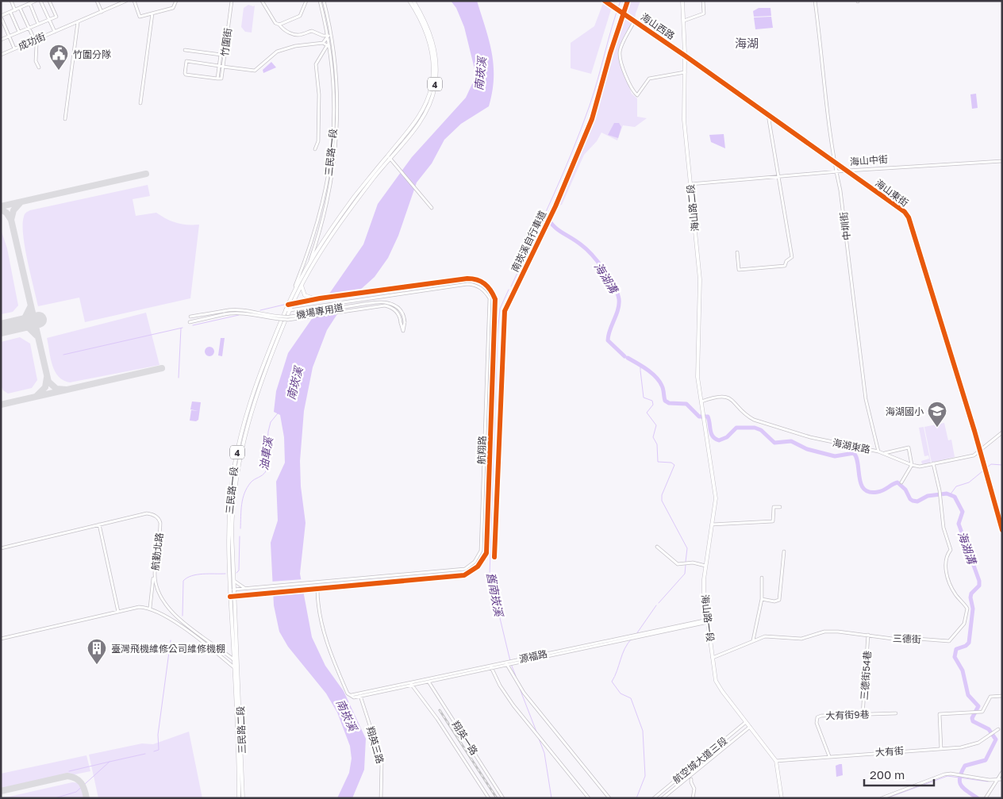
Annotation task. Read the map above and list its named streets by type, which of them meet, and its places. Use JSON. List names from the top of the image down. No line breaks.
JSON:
{"streets":{"main road":["4","三民路一段","海山路二段","海山路一段","三民路二段"],"street":["海山西路","成功街","竹圍街","海山中街","海山東街","中圳街","機場專用道","海湖東路","航翔路","航勤北路","三德街","源福路","三德街54巷","大有街9巷","翔英一路","翔英三路","大有街","航空城大道三段"],"cycle path":["南崁溪自行車道"]},"crossings":[["海山西路","海山東街"],["海山西路","海山路二段"],["4","三民路一段"],["4","航翔路"],["三民路一段","航翔路"],["三民路一段","航勤北路"],["三民路一段","三民路二段"],["海山中街","海山東街"],["海山中街","海山路二段"],["海山中街","中圳街"],["海山東街","海山路二段"],["海山東街","中圳街"],["海山東街","海湖東路"],["海山路二段","海湖東路"],["海山路二段","海山路一段"],["中圳街","海湖東路"],["海湖東路","三德街"],["航勤北路","三民路二段"],["海山路一段","三德街"],["海山路一段","源福路"],["海山路一段","大有街"],["海山路一段","航空城大道三段"],["三德街","三德街54巷"],["源福路","翔英一路"],["源福路","翔英三路"],["三德街54巷","大有街9巷"],["大有街9巷","大有街"]],"districts":["海湖"],"water":["南崁溪","海湖溝","油車溪","舊南崁溪"],"places":{"public building":["竹圍分隊"],"school or university":["海湖國小"],"building":["臺灣飛機維修公司維修機棚"]},"scale_bar":"200 m"}
